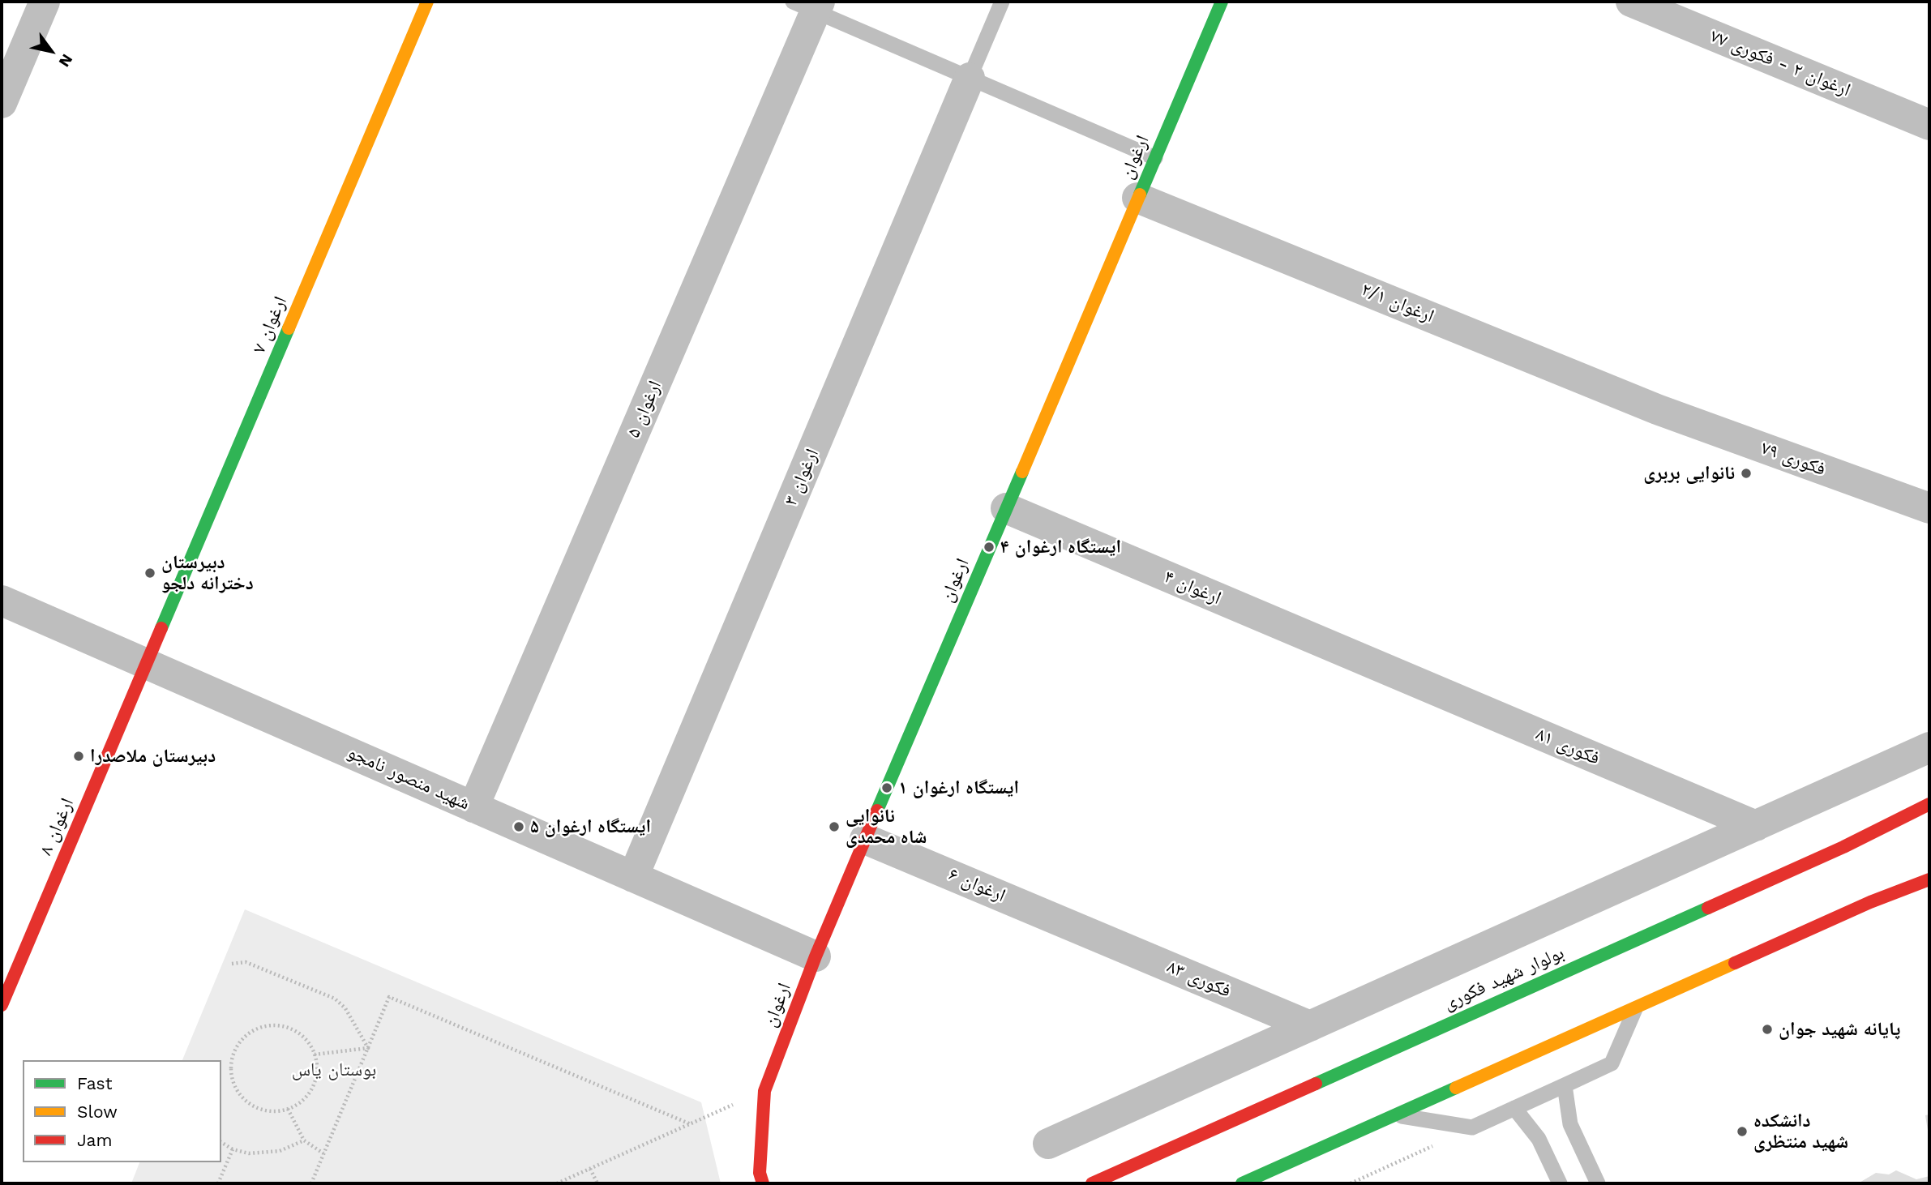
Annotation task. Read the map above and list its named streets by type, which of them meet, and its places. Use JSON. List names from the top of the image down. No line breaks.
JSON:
{"streets":{"street":["ارغوان ۲ - فکوری ۷۷","ارغوان","ارغوان ۲/۱","ارغوان ۷","ارغوان ۵","فکوری ۷۹","ارغوان ۳","ارغوان ۴","فکوری ۸۱","شهید منصور نامجو","ارغوان ۸","ارغوان ۶","بولوار شهید فکوری","فکوری ۸۳"]},"crossings":[["ارغوان","ارغوان ۲/۱"],["ارغوان","ارغوان ۴"],["ارغوان","شهید منصور نامجو"],["ارغوان","ارغوان ۶"],["ارغوان ۲/۱","فکوری ۷۹"],["ارغوان ۷","شهید منصور نامجو"],["ارغوان ۷","ارغوان ۸"],["ارغوان ۵","شهید منصور نامجو"],["ارغوان ۳","شهید منصور نامجو"],["ارغوان ۴","فکوری ۸۱"],["شهید منصور نامجو","ارغوان ۸"],["ارغوان ۶","فکوری ۸۳"]],"parks":["بوستان یاس"],"places":["نانوایی بربری","ایستگاه ارغوان ۴","دبیرستان دخترانه دلجو","دبیرستان ملاصدرا","ایستگاه ارغوان ۱","ایستگاه ارغوان ۵","نانوایی شاه محمدی","پایانه شهید جوان","دانشکده شهید منتظری"],"legend":["Fast","Slow","Jam"],"north":"bottom right"}
